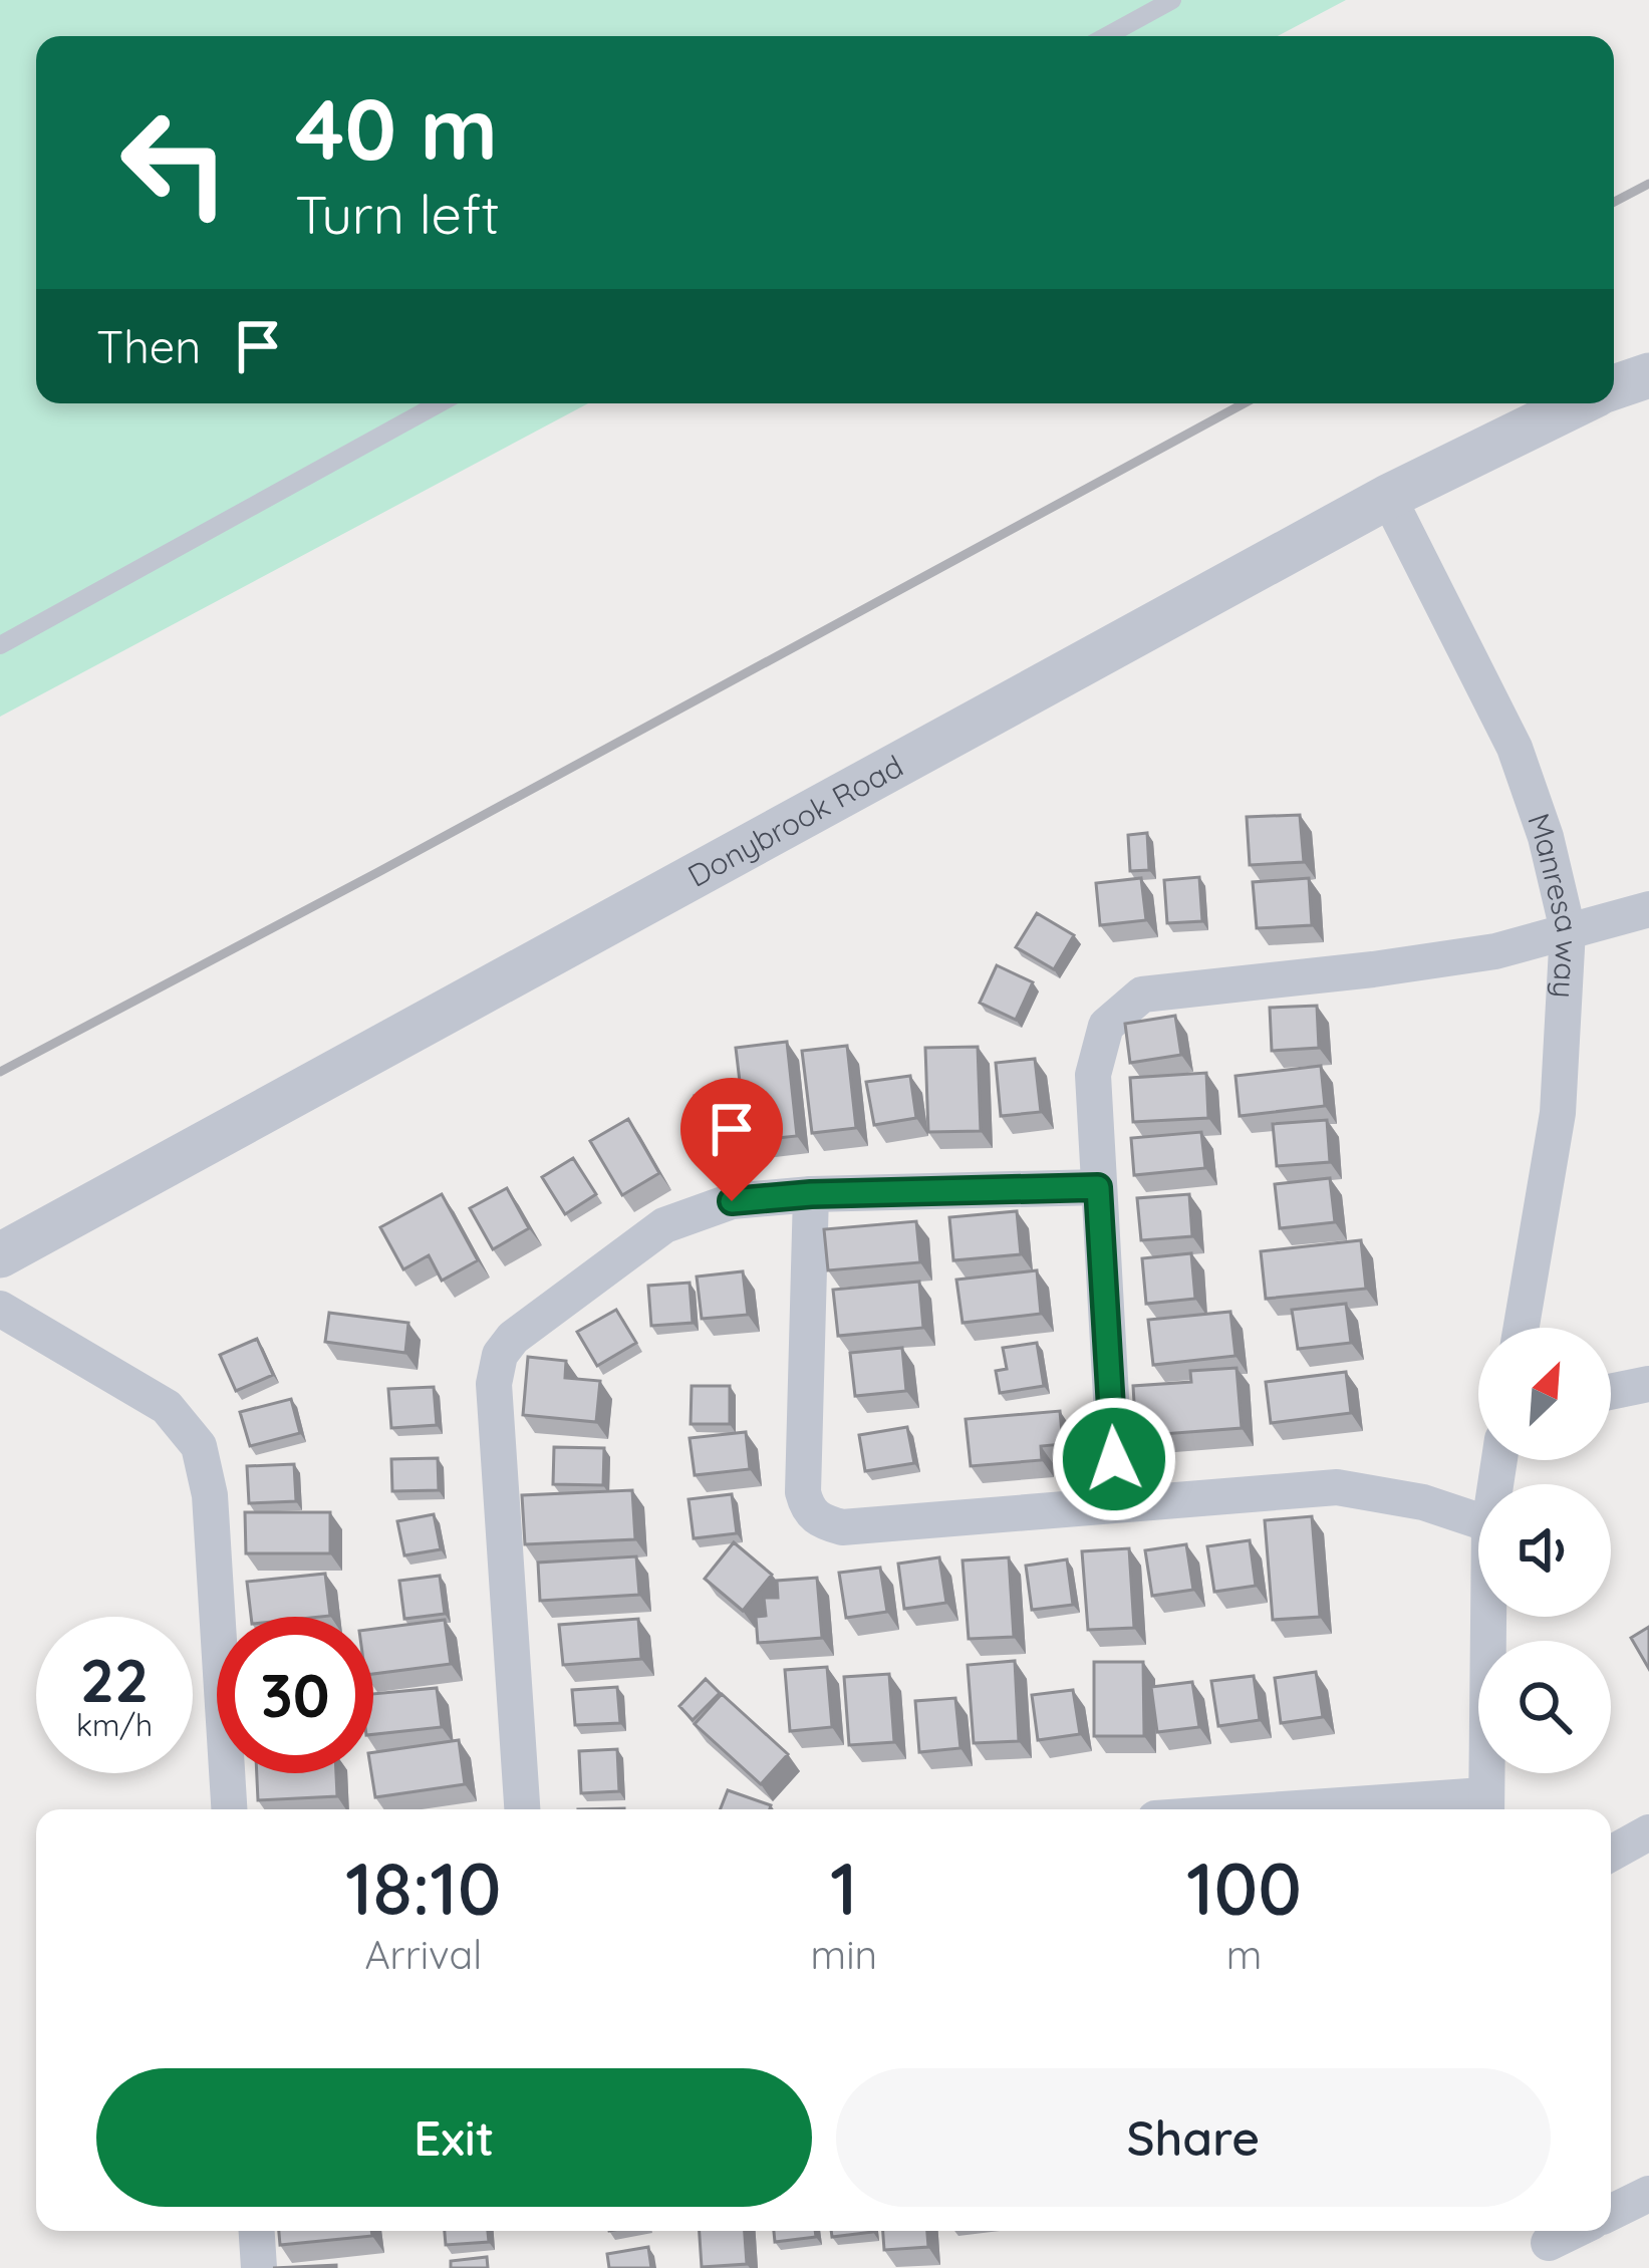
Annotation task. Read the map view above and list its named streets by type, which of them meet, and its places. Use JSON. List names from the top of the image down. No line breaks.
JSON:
{"streets":{"street":["Donybrook Road","Manresa way"]},"crossings":[["Donybrook Road","Manresa way"]],"north":"top right","page":{"turn":["40 m","Turn left"],"then":"Then","speed":"22 km/h","limit":"30","eta":["18:10","Arrival","1","min","100","m"],"buttons":["Exit","Share"]}}
